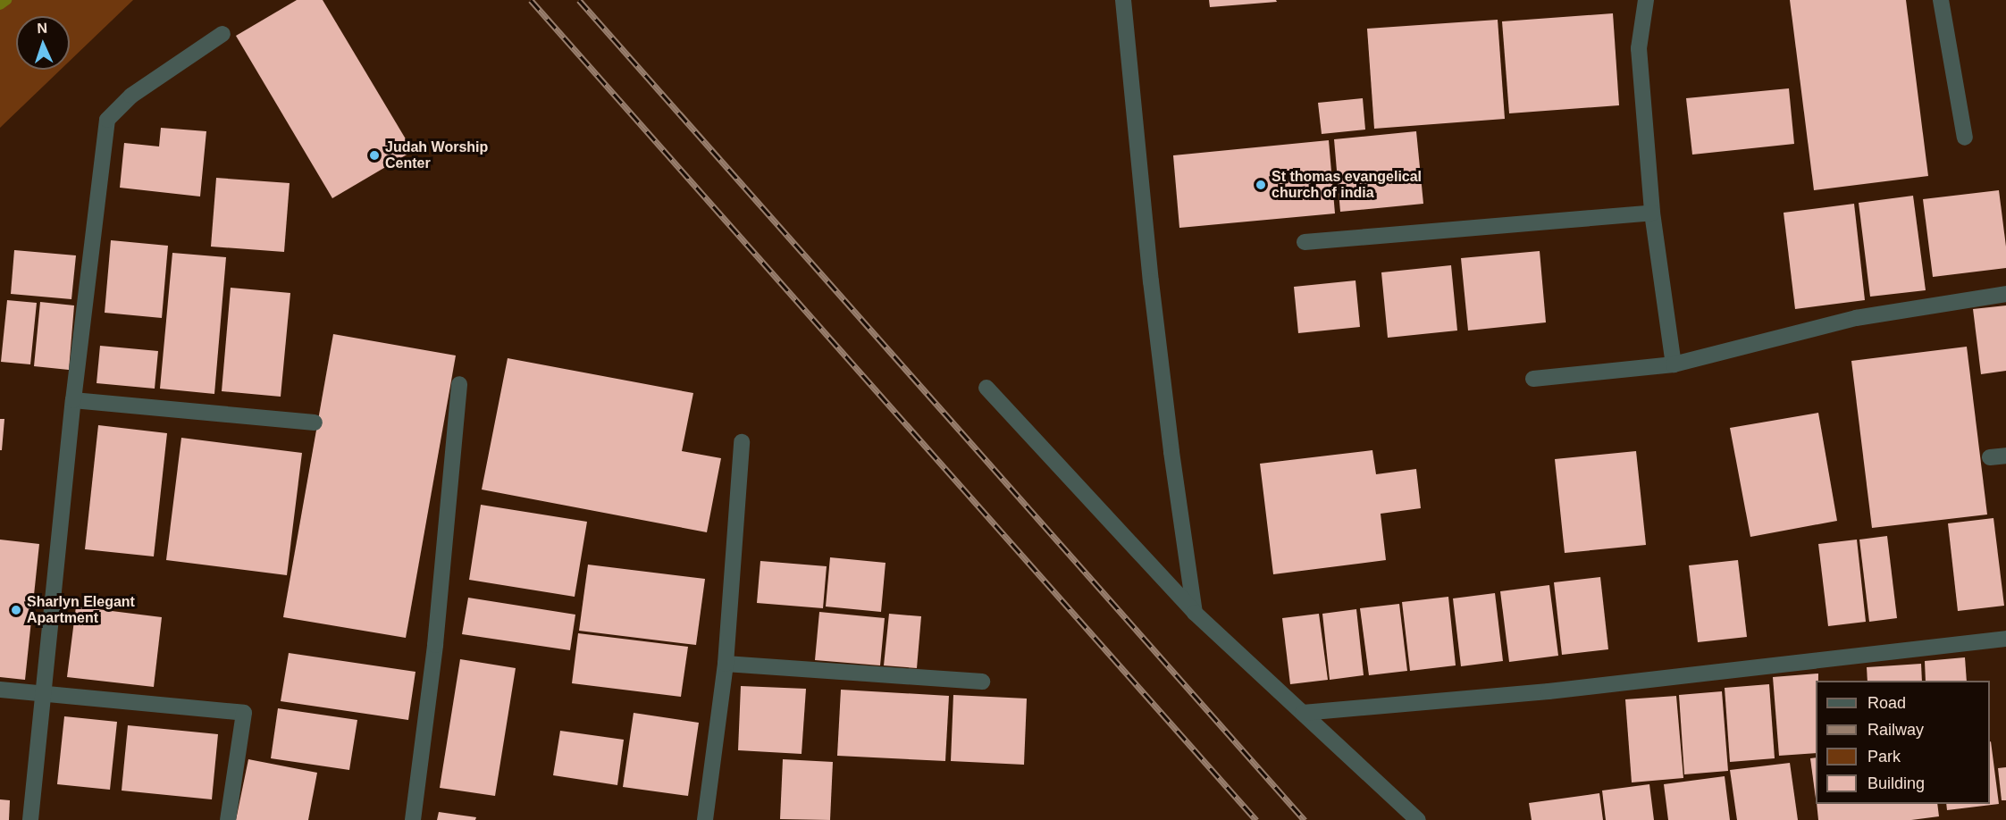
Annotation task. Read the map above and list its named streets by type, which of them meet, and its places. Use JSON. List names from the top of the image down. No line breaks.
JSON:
{"places":["Judah Worship Center","St thomas evangelical church of india","Sharlyn Elegant Apartment"],"legend":["Road","Railway","Park","Building"],"north":"top"}
